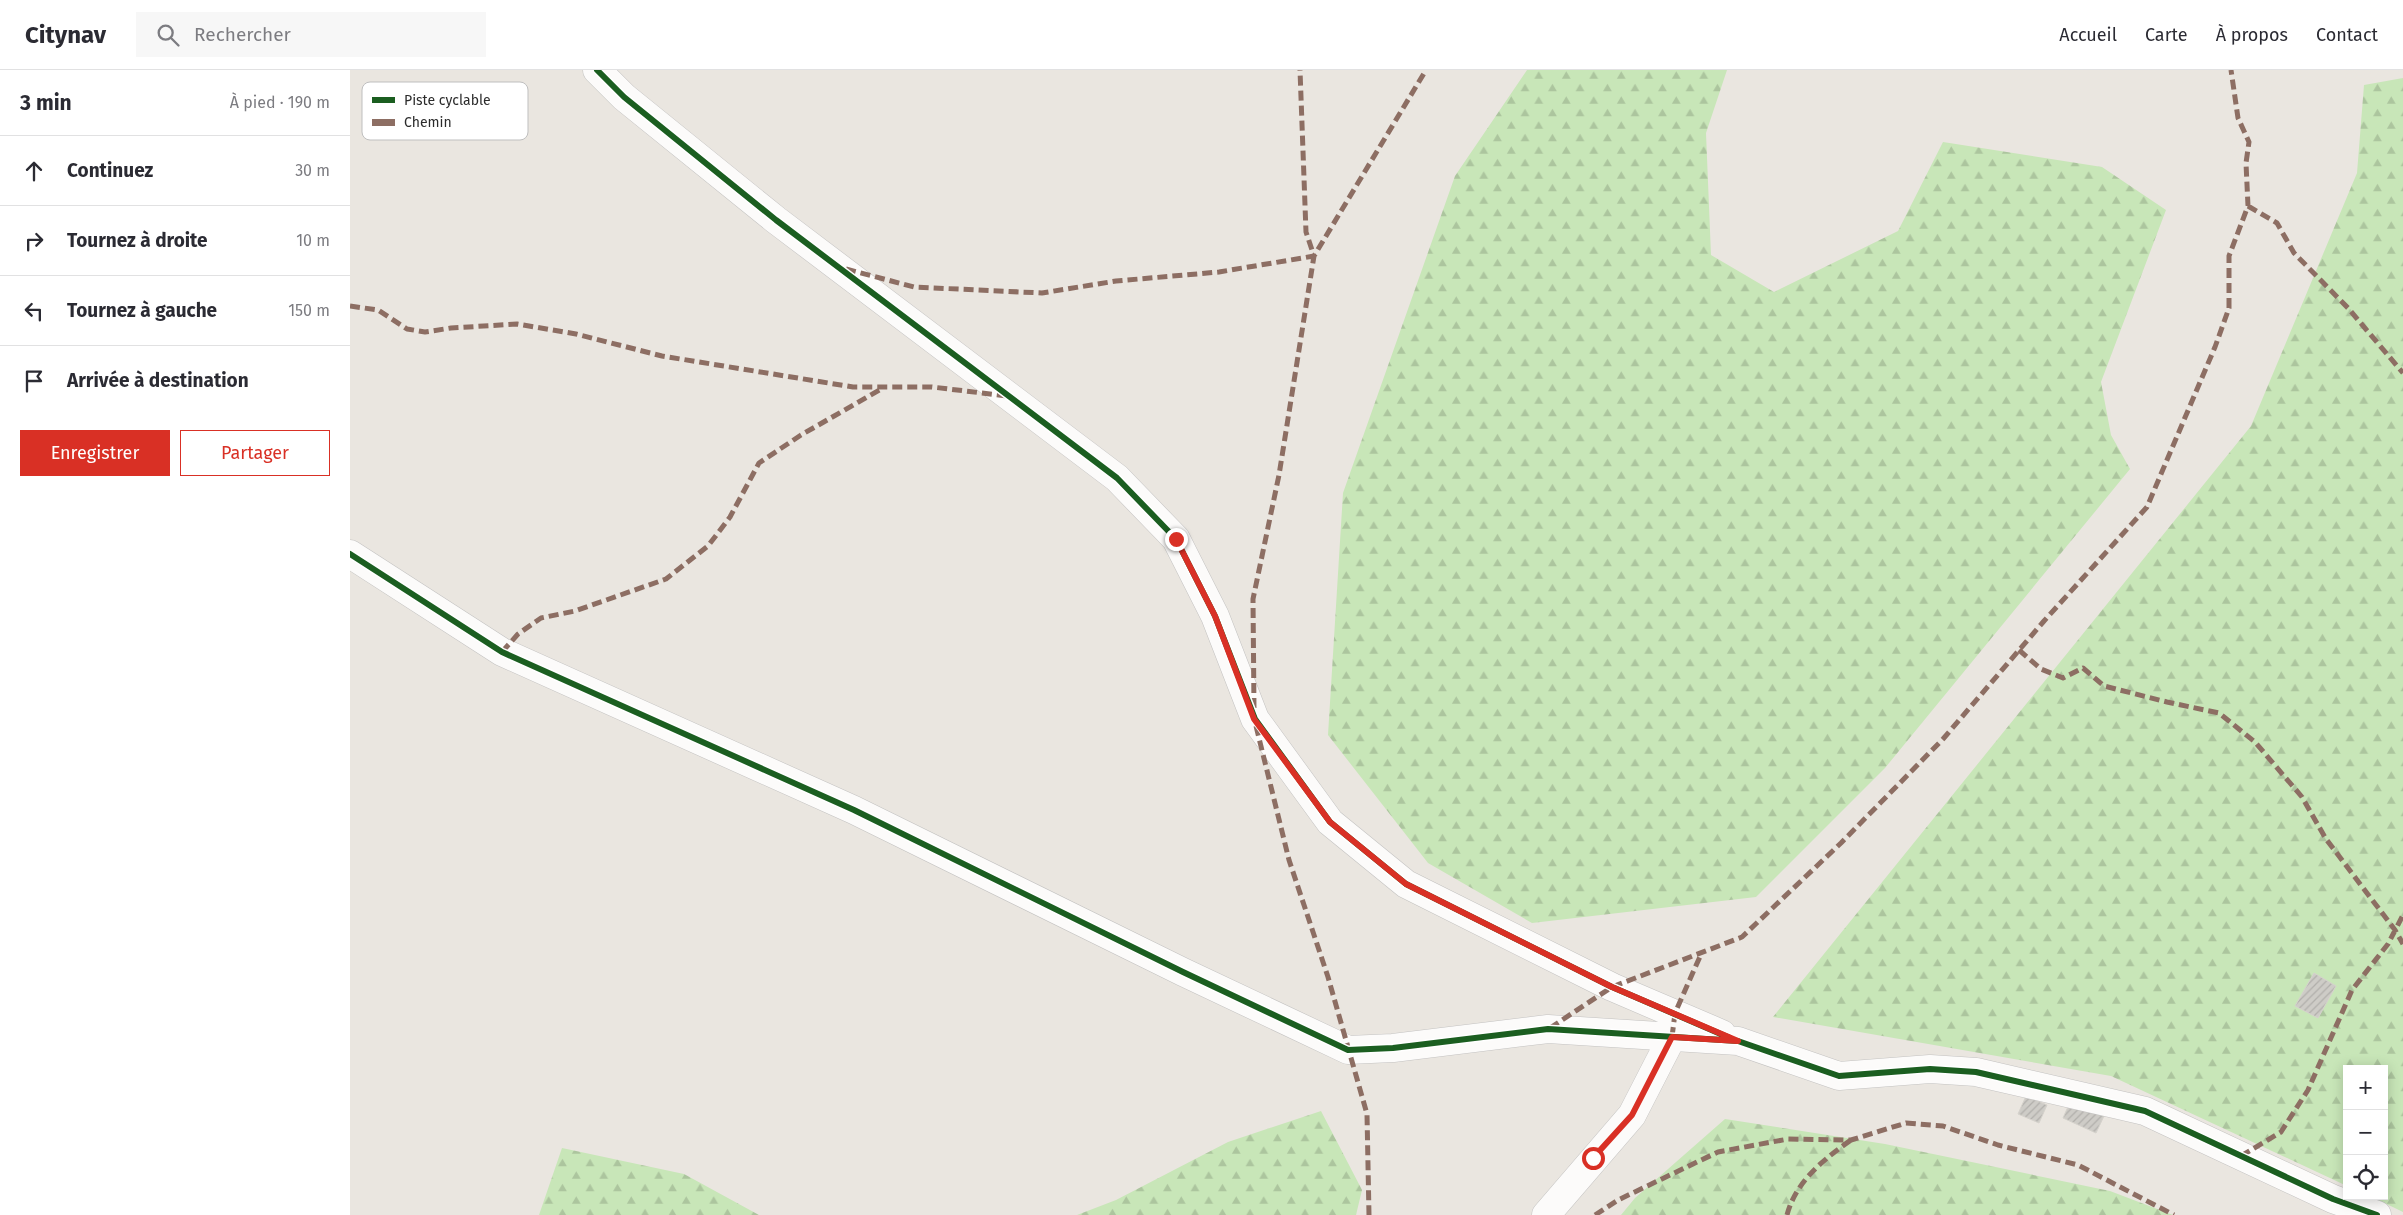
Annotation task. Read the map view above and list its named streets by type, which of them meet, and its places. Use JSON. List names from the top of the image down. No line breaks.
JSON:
{"legend":["Piste cyclable","Chemin"],"page":{"header":"Citynav","search":"Rechercher","nav":["Accueil","Carte","À propos","Contact"],"heading":["3 min","À pied · 190 m"],"list":[["Continuez","30 m"],["Tournez à droite","10 m"],["Tournez à gauche","150 m"],"Arrivée à destination"],"buttons":["Enregistrer","Partager"],"map_buttons":["+","−"]}}
